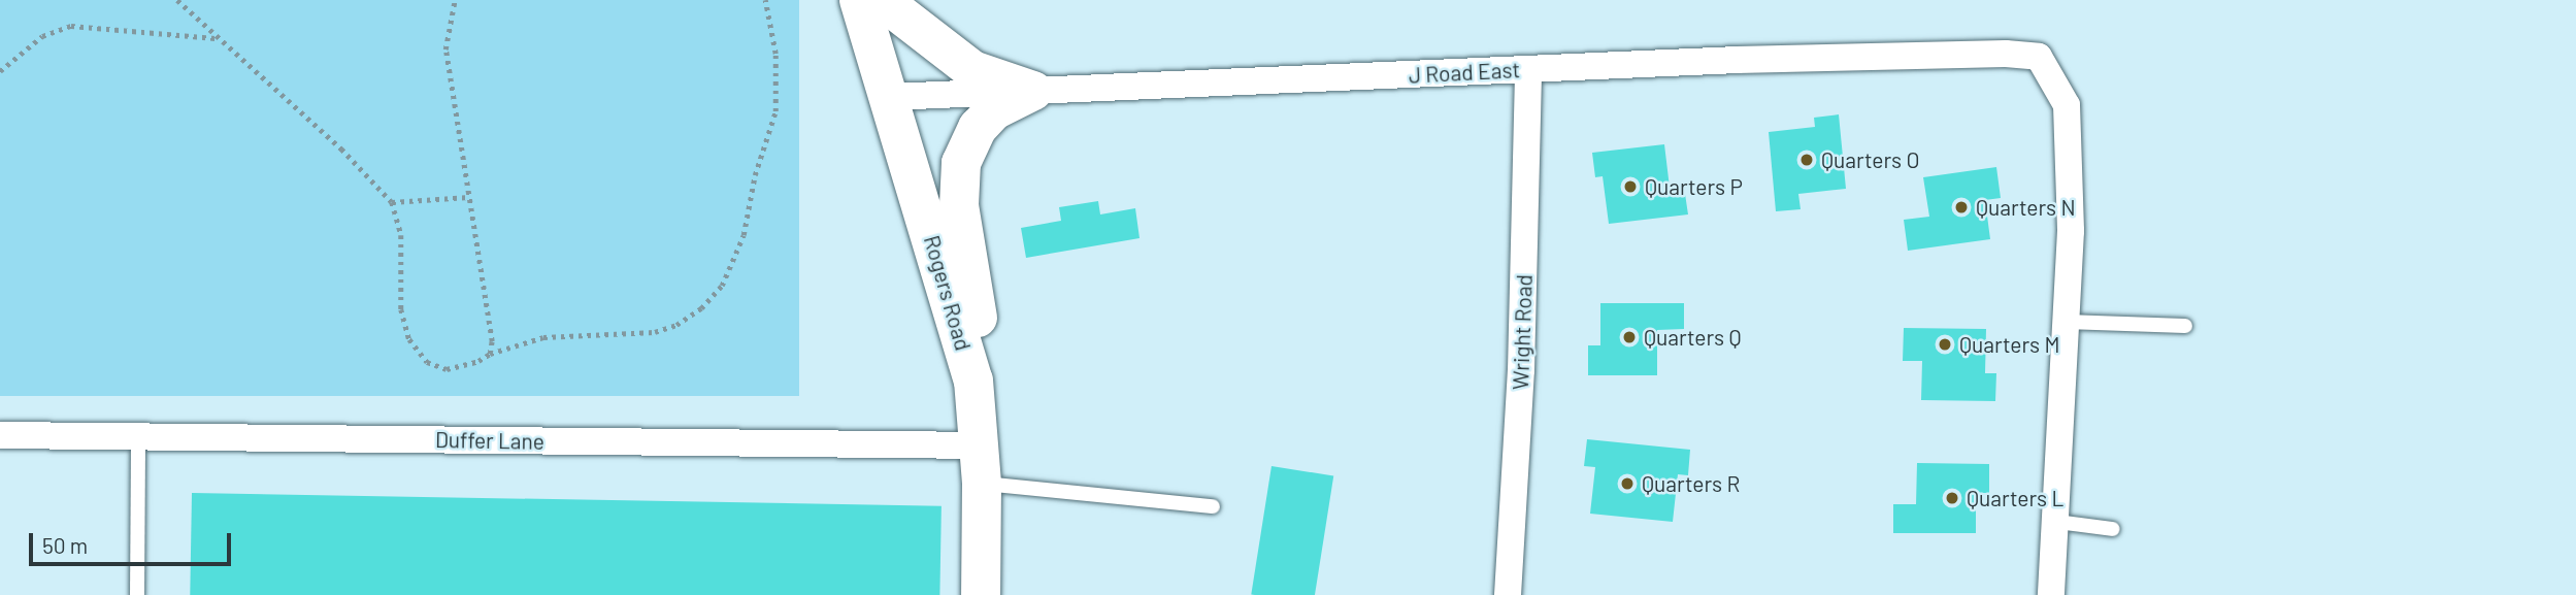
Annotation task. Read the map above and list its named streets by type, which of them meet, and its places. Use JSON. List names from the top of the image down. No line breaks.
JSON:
{"streets":{"street":["J Road East","Rogers Road","Wright Road","Duffer Lane"]},"crossings":[["J Road East","Rogers Road"],["J Road East","Wright Road"],["Rogers Road","Duffer Lane"]],"places":["Quarters O","Quarters P","Quarters N","Quarters Q","Quarters M","Quarters R","Quarters L"],"scale_bar":"50 m"}
